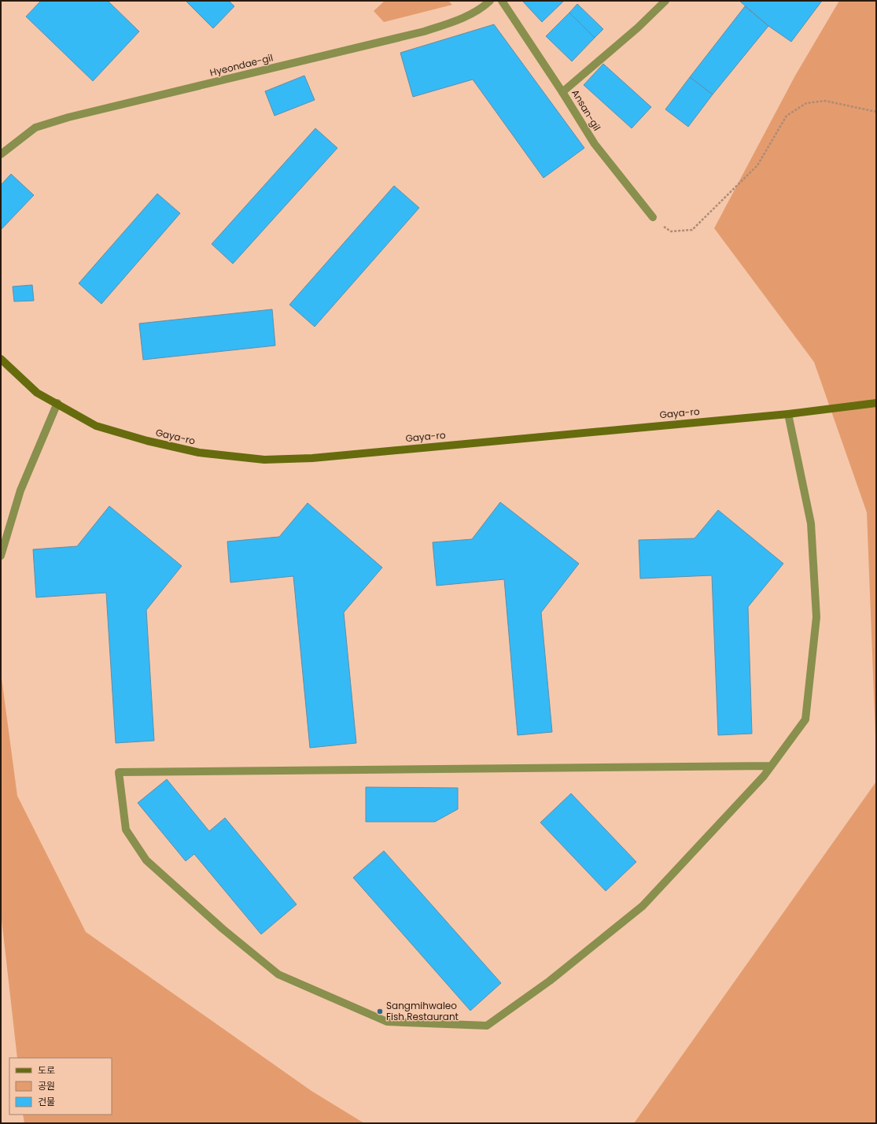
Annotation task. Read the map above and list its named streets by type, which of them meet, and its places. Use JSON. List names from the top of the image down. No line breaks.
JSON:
{"streets":{"street":["Hyeondae-gil","Ansan-gil","Gaya-ro"]},"places":["Sangmihwaleo Fish Restaurant"],"legend":["도로","공원","건물"]}
